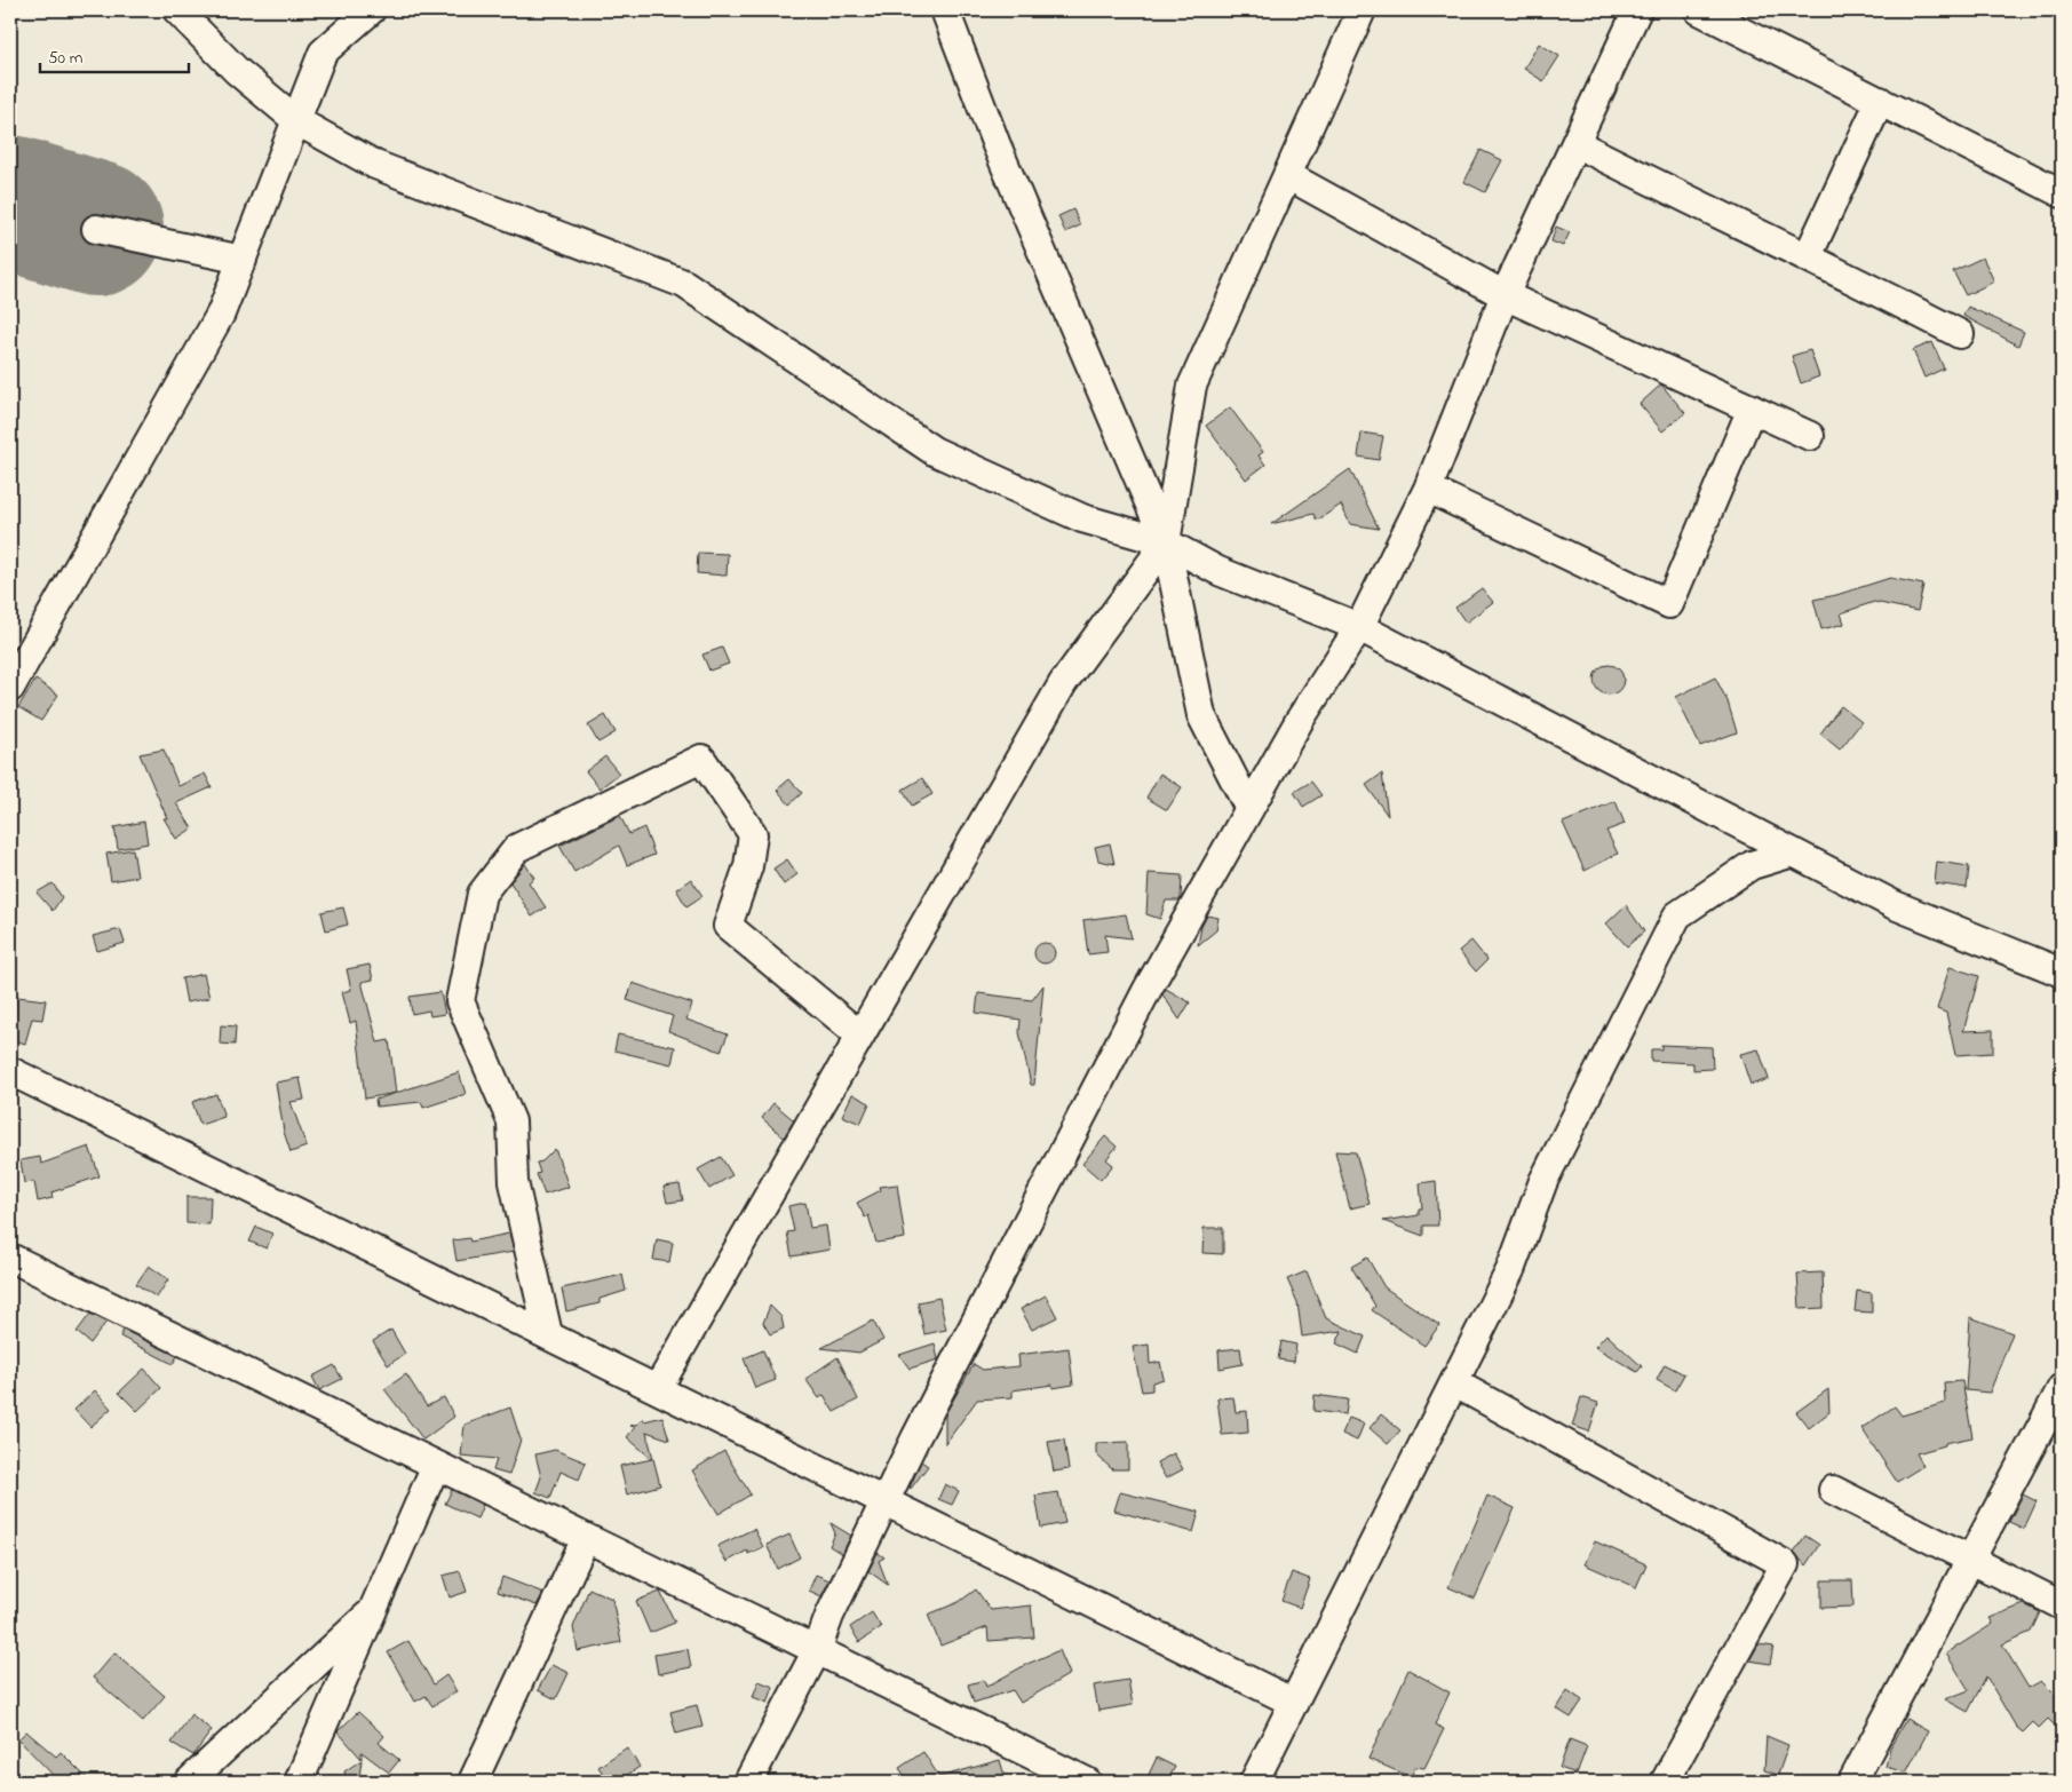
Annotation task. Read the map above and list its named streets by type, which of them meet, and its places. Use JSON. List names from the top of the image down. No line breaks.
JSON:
{"scale_bar":"50 m"}
